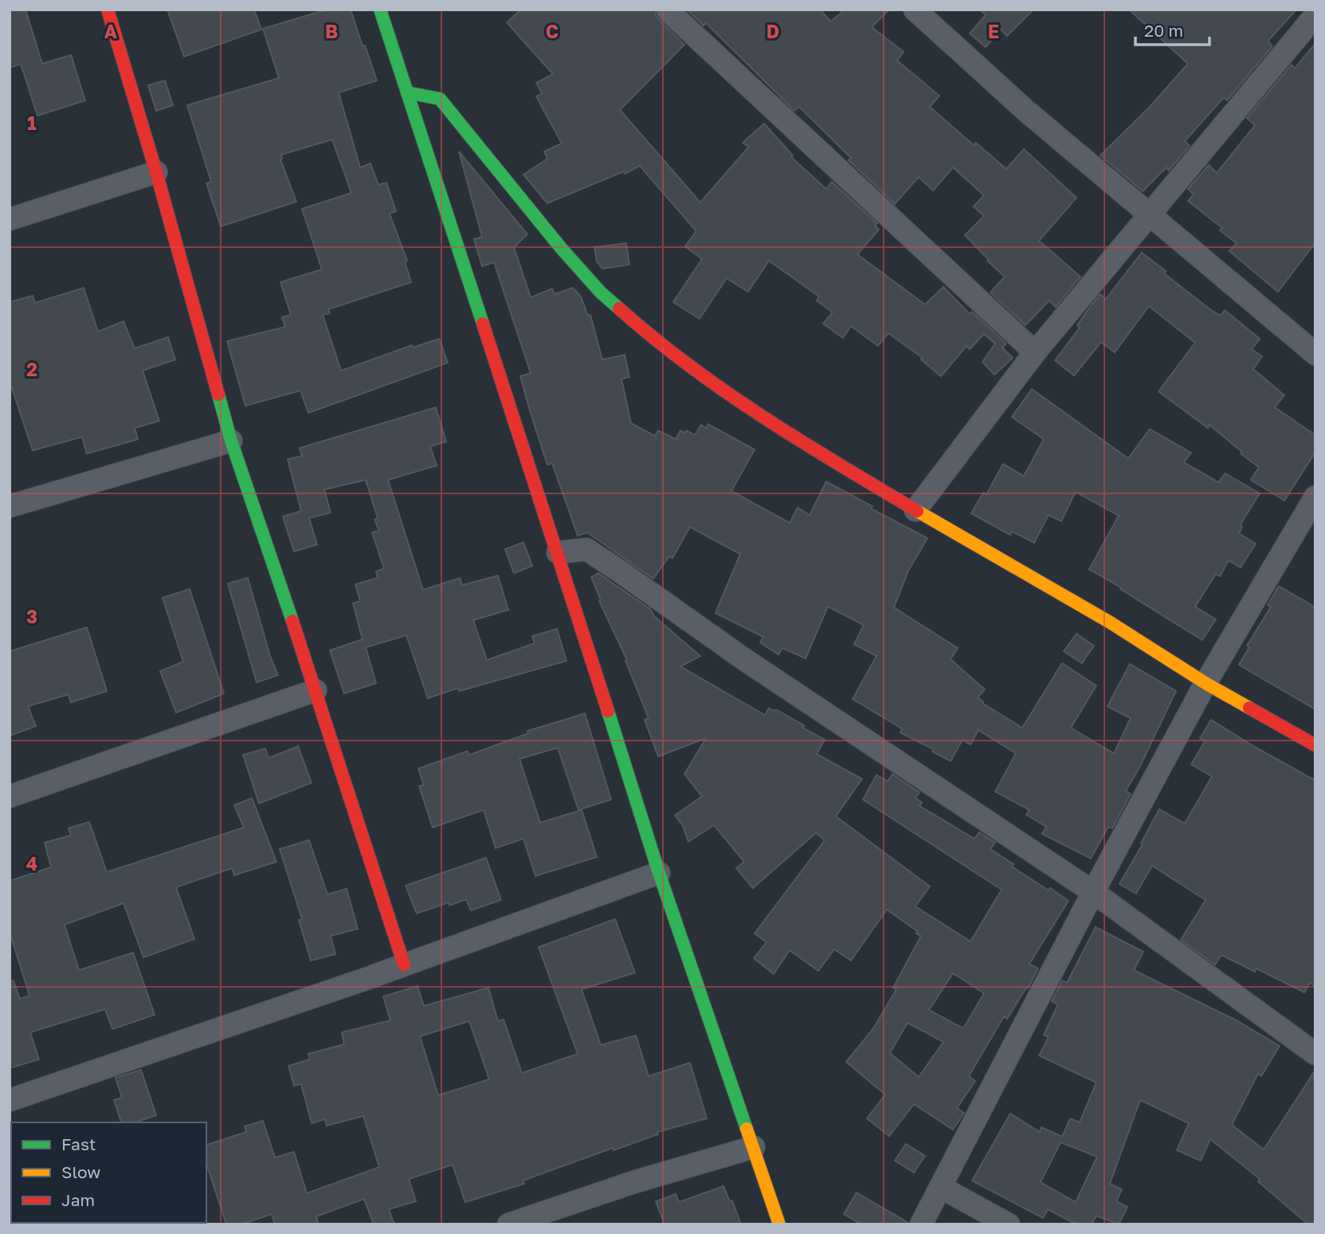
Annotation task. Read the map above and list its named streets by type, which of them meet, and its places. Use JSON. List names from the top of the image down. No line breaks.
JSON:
{"legend":["Fast","Slow","Jam"],"scale_bar":"20 m","grid":{"columns":["A","B","C","D","E"],"rows":["1","2","3","4"]}}
